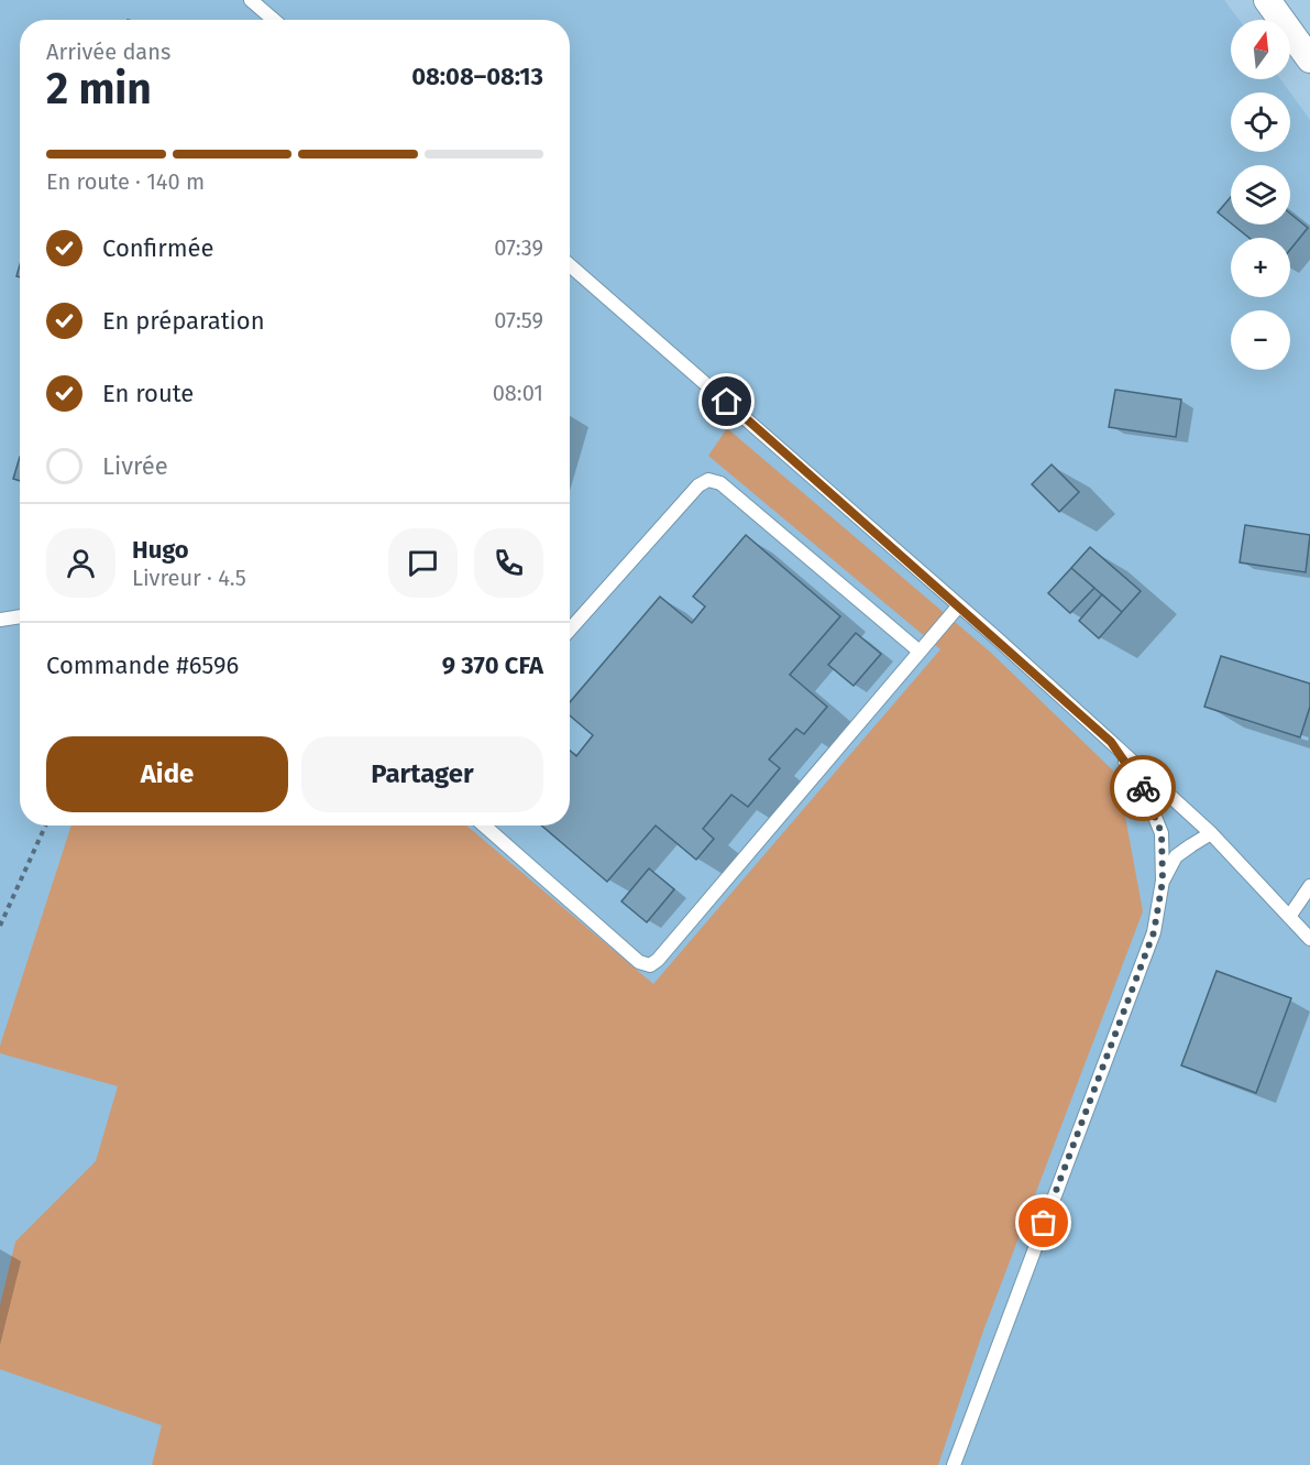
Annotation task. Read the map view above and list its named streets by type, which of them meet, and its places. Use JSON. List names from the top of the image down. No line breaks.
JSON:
{"north":"top","page":{"map_buttons":["+","−"],"heading":["2 min","Arrivée dans","08:08–08:13"],"panel":["Hugo","Livreur · 4.5","Commande #6596","9 370 CFA"],"bar":"En route · 140 m","list":[["Confirmée","07:39"],["En préparation","07:59"],["En route","08:01"],"Livrée"],"buttons":["Aide","Partager"]}}
